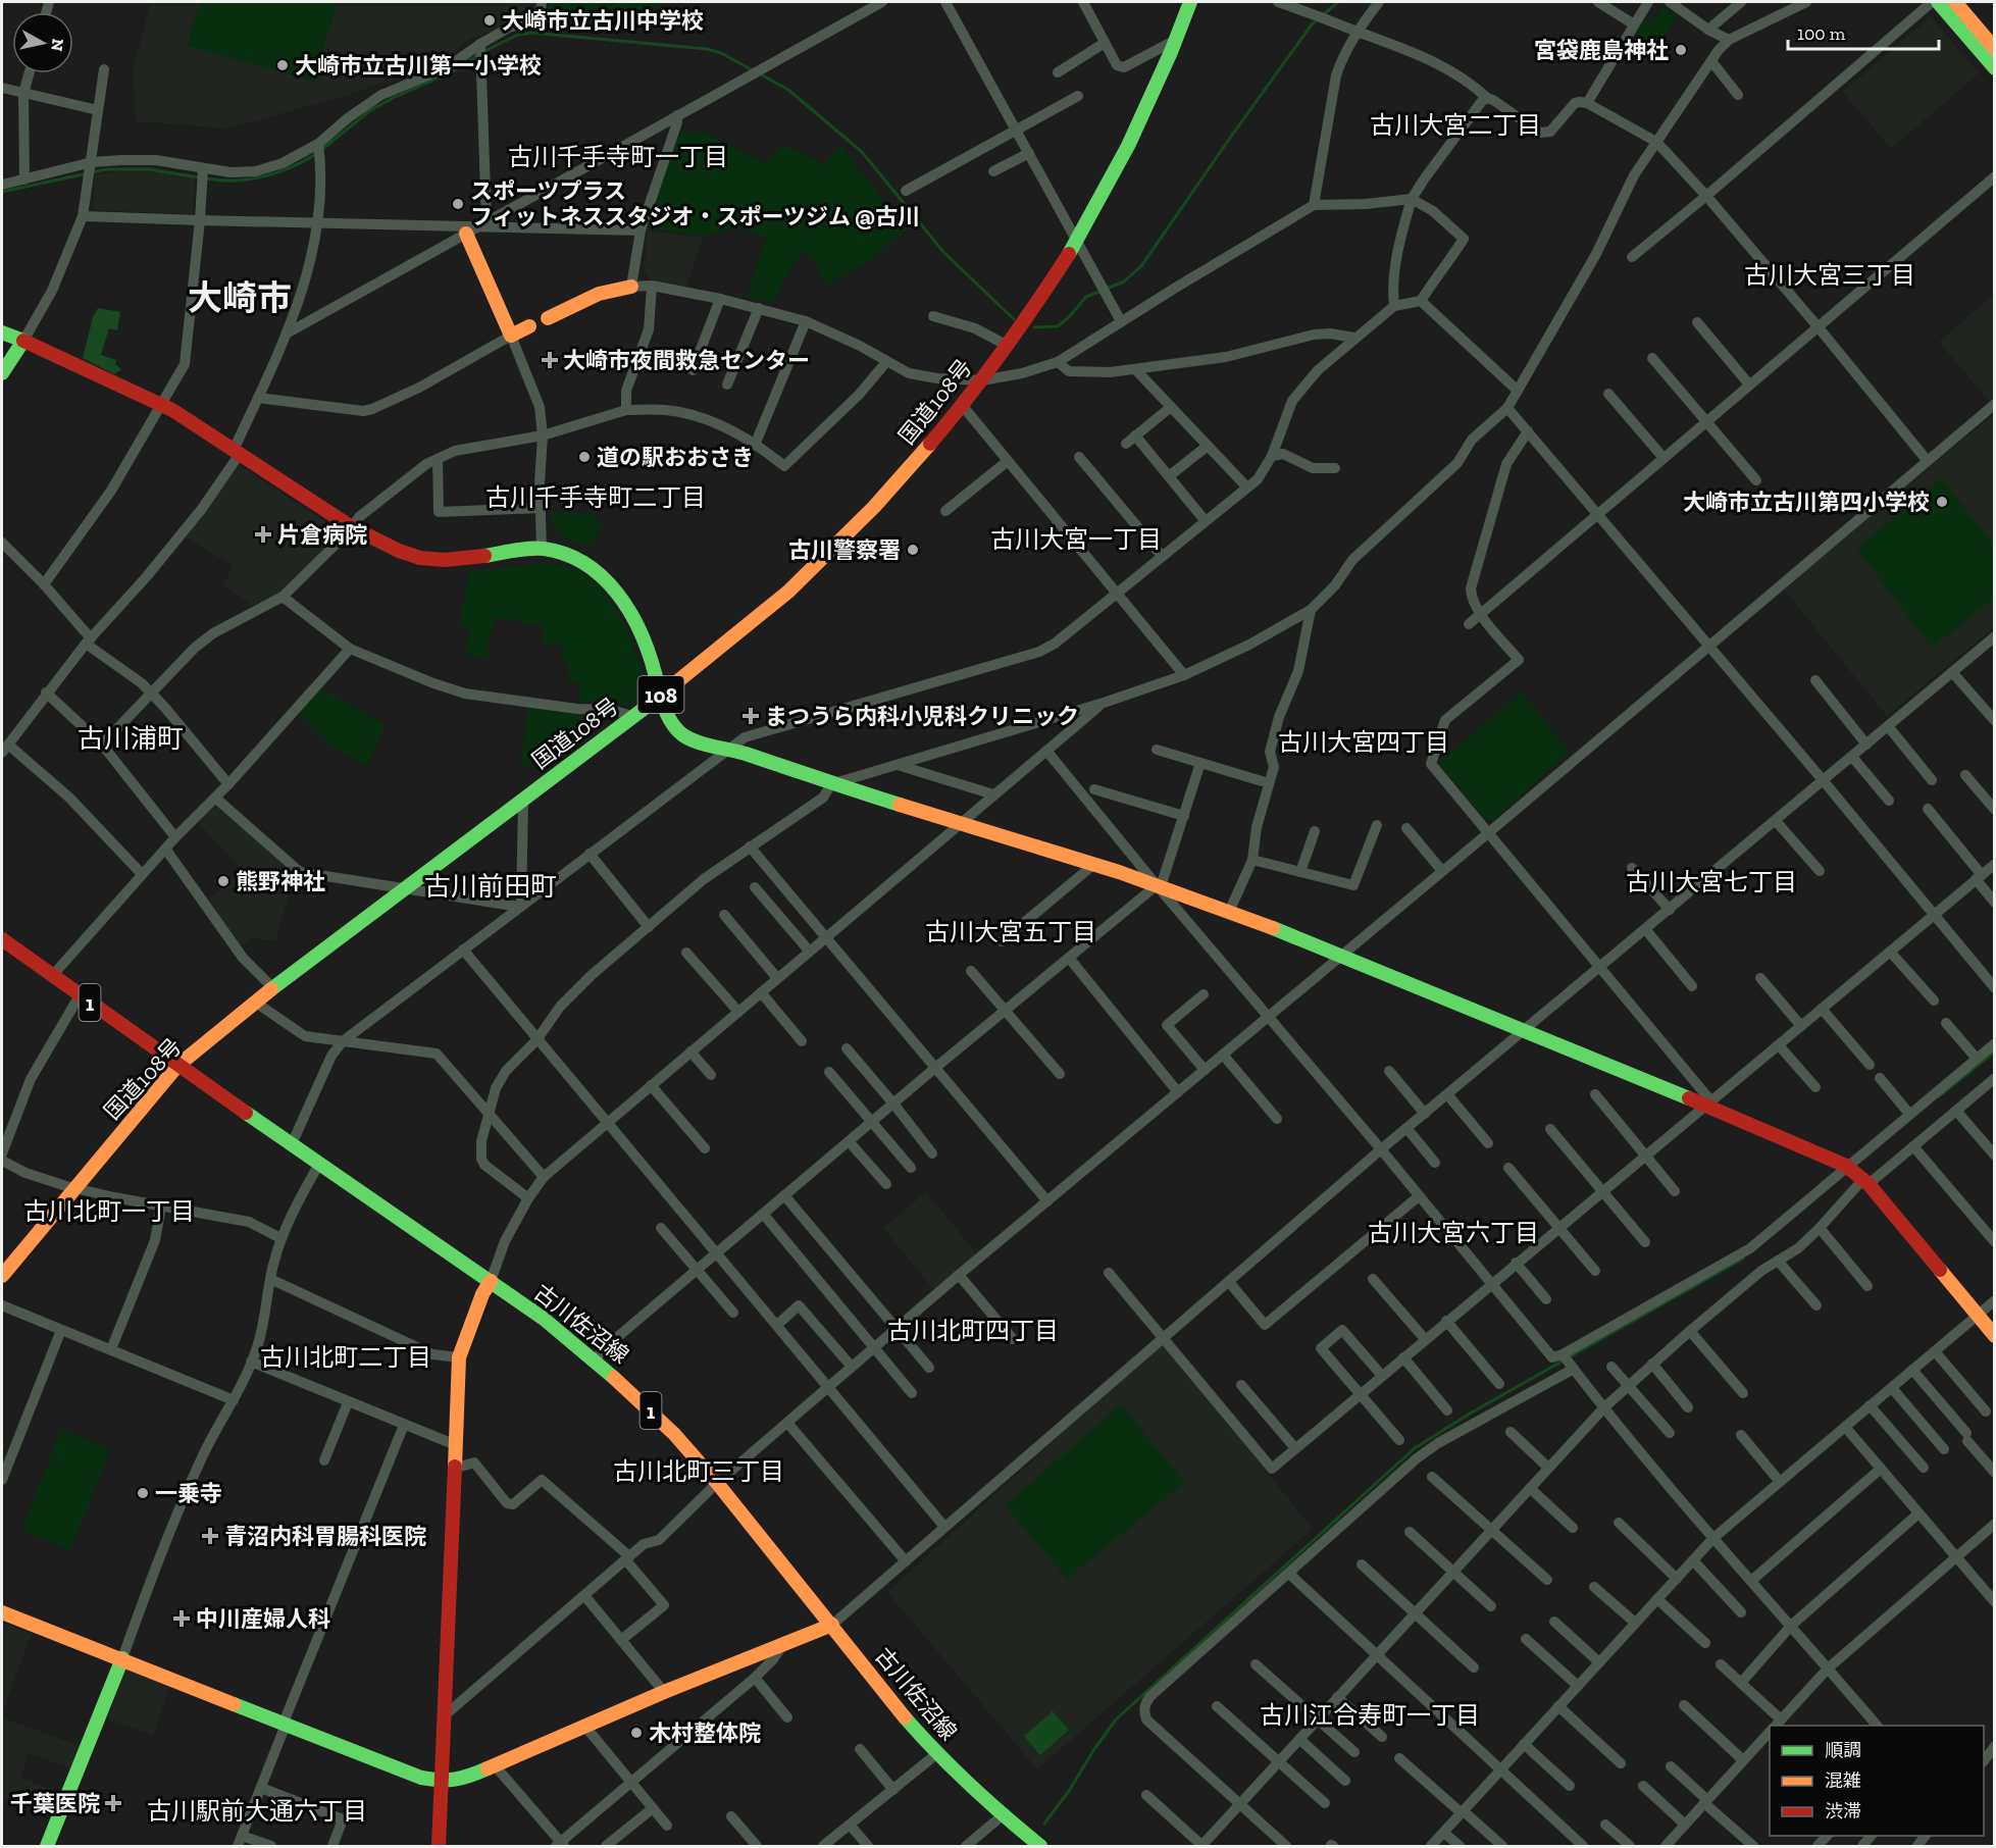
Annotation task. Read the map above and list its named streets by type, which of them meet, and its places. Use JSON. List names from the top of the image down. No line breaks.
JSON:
{"streets":{"main road":["国道108号","108","1","古川佐沼線"]},"crossings":[["国道108号","古川佐沼線"]],"districts":["古川大宮二丁目","古川千手寺町一丁目","古川大宮三丁目","大崎市","古川千手寺町二丁目","古川大宮一丁目","古川浦町","古川大宮四丁目","古川大宮七丁目","古川前田町","古川大宮五丁目","古川北町一丁目","古川大宮六丁目","古川北町四丁目","古川北町二丁目","古川北町三丁目","古川江合寿町一丁目","古川駅前大通六丁目"],"places":{"other":["大崎市立古川中学校","宮袋鹿島神社","大崎市立古川第一小学校","スポーツプラス フィットネススタジオ・スポーツジム @古川","道の駅おおさき","大崎市立古川第四小学校","古川警察署","熊野神社","一乗寺","木村整体院"],"health":["大崎市夜間救急センター","片倉病院","まつうら内科小児科クリニック","青沼内科胃腸科医院","中川産婦人科","千葉医院"]},"legend":["順調","混雑","渋滞"],"scale_bar":"100 m","north":"right"}
